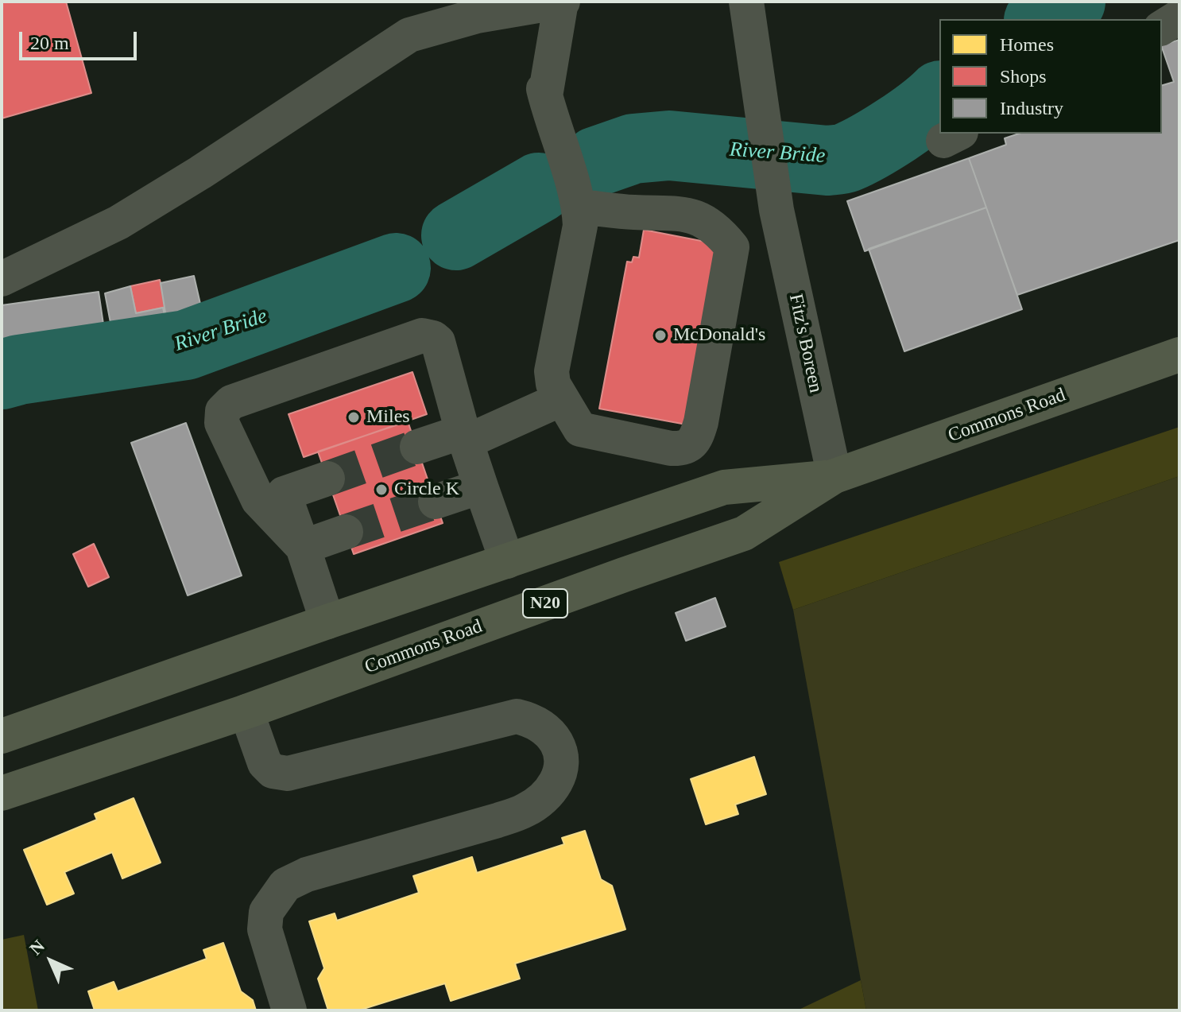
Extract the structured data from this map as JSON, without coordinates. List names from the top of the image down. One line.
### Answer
{"streets":{"highway":["Commons Road","N20"],"street":["Fitz's Boreen"]},"crossings":[["Fitz's Boreen","Commons Road"]],"water":["River Bride"],"places":["McDonald's","Miles","Circle K"],"legend":["Homes","Shops","Industry"],"scale_bar":"20 m","north":"top left"}
